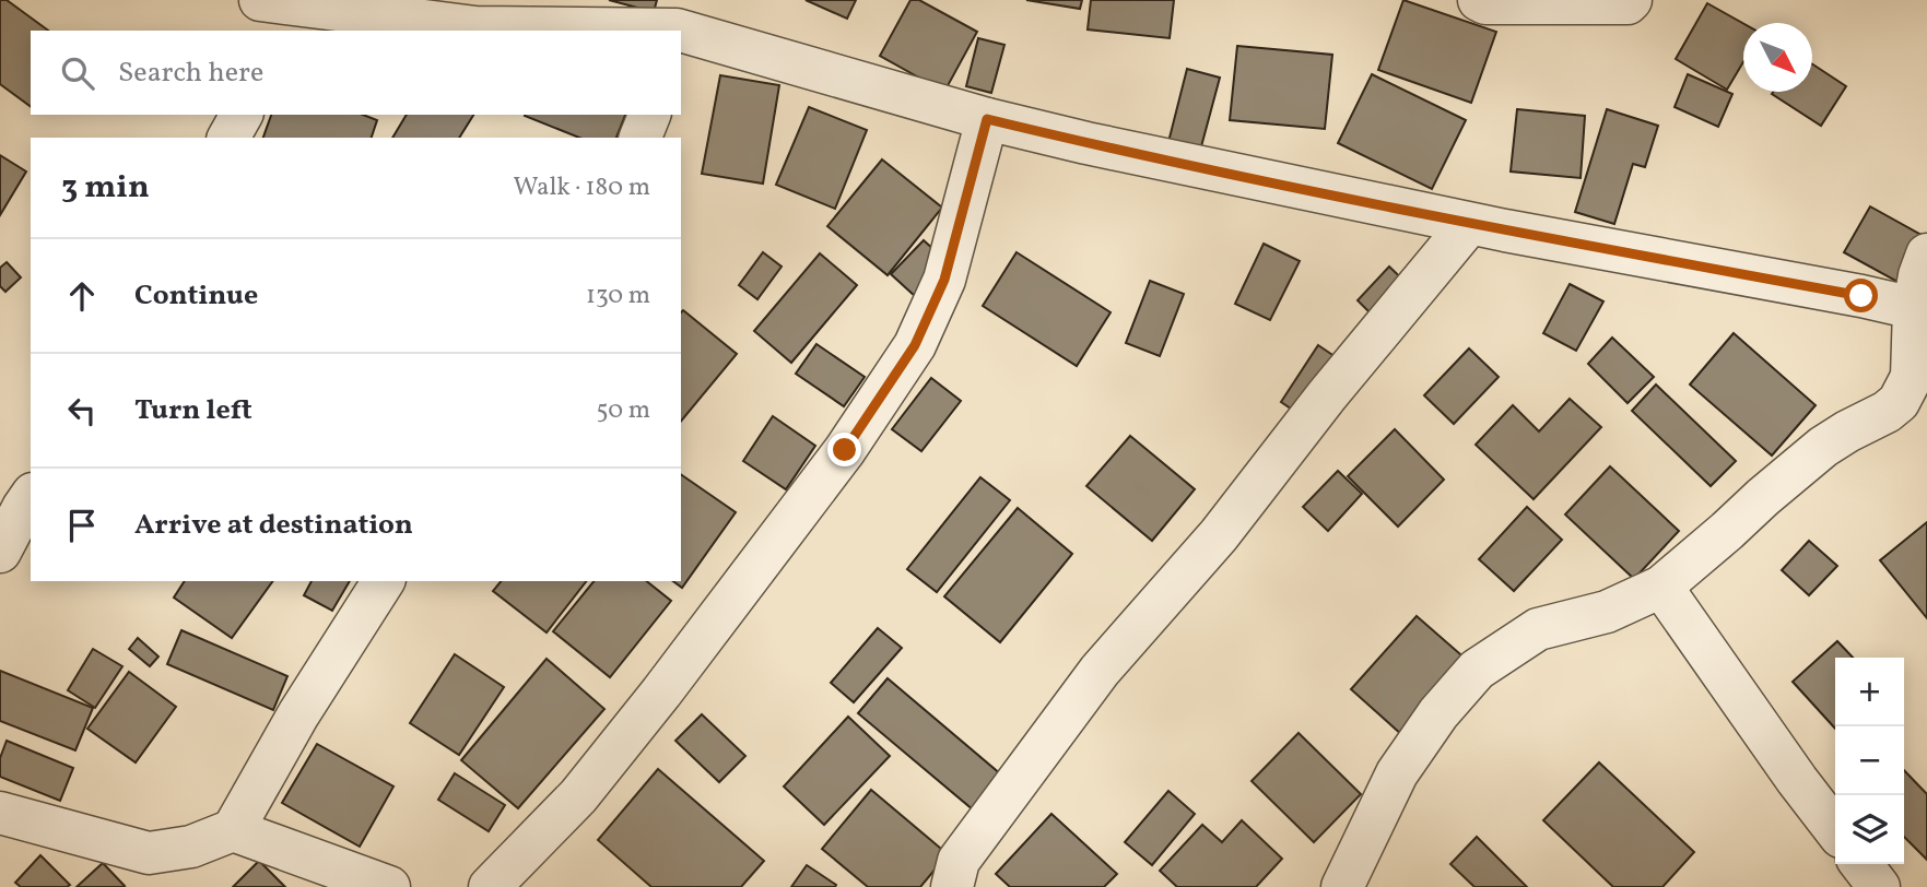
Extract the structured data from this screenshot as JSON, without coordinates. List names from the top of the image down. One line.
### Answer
{"north":"bottom right","page":{"search":"Search here","heading":["3 min","Walk · 180 m"],"list":[["Continue","130 m"],["Turn left","50 m"],"Arrive at destination"],"map_buttons":["+","−"]}}
